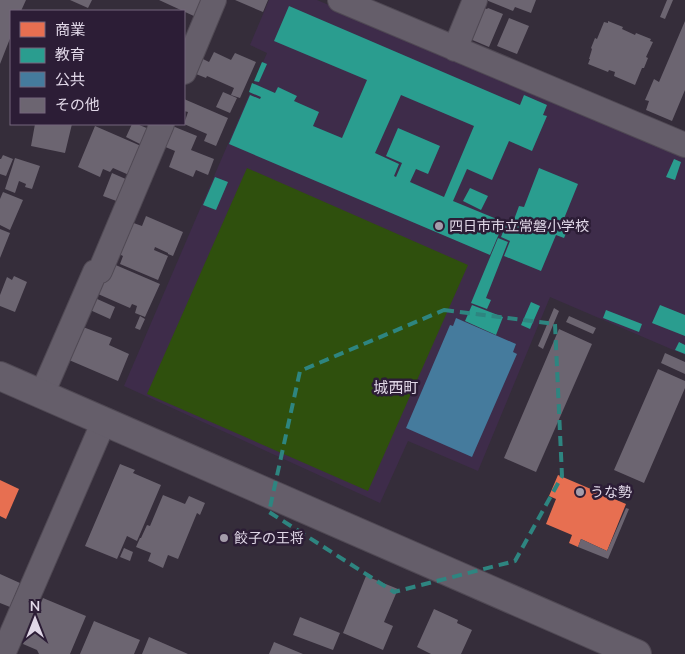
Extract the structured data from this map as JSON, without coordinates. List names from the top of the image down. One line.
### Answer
{"districts":["城西町"],"places":["四日市市立常磐小学校","うな勢","餃子の王将"],"legend":["商業","教育","公共","その他"],"north":"top"}
